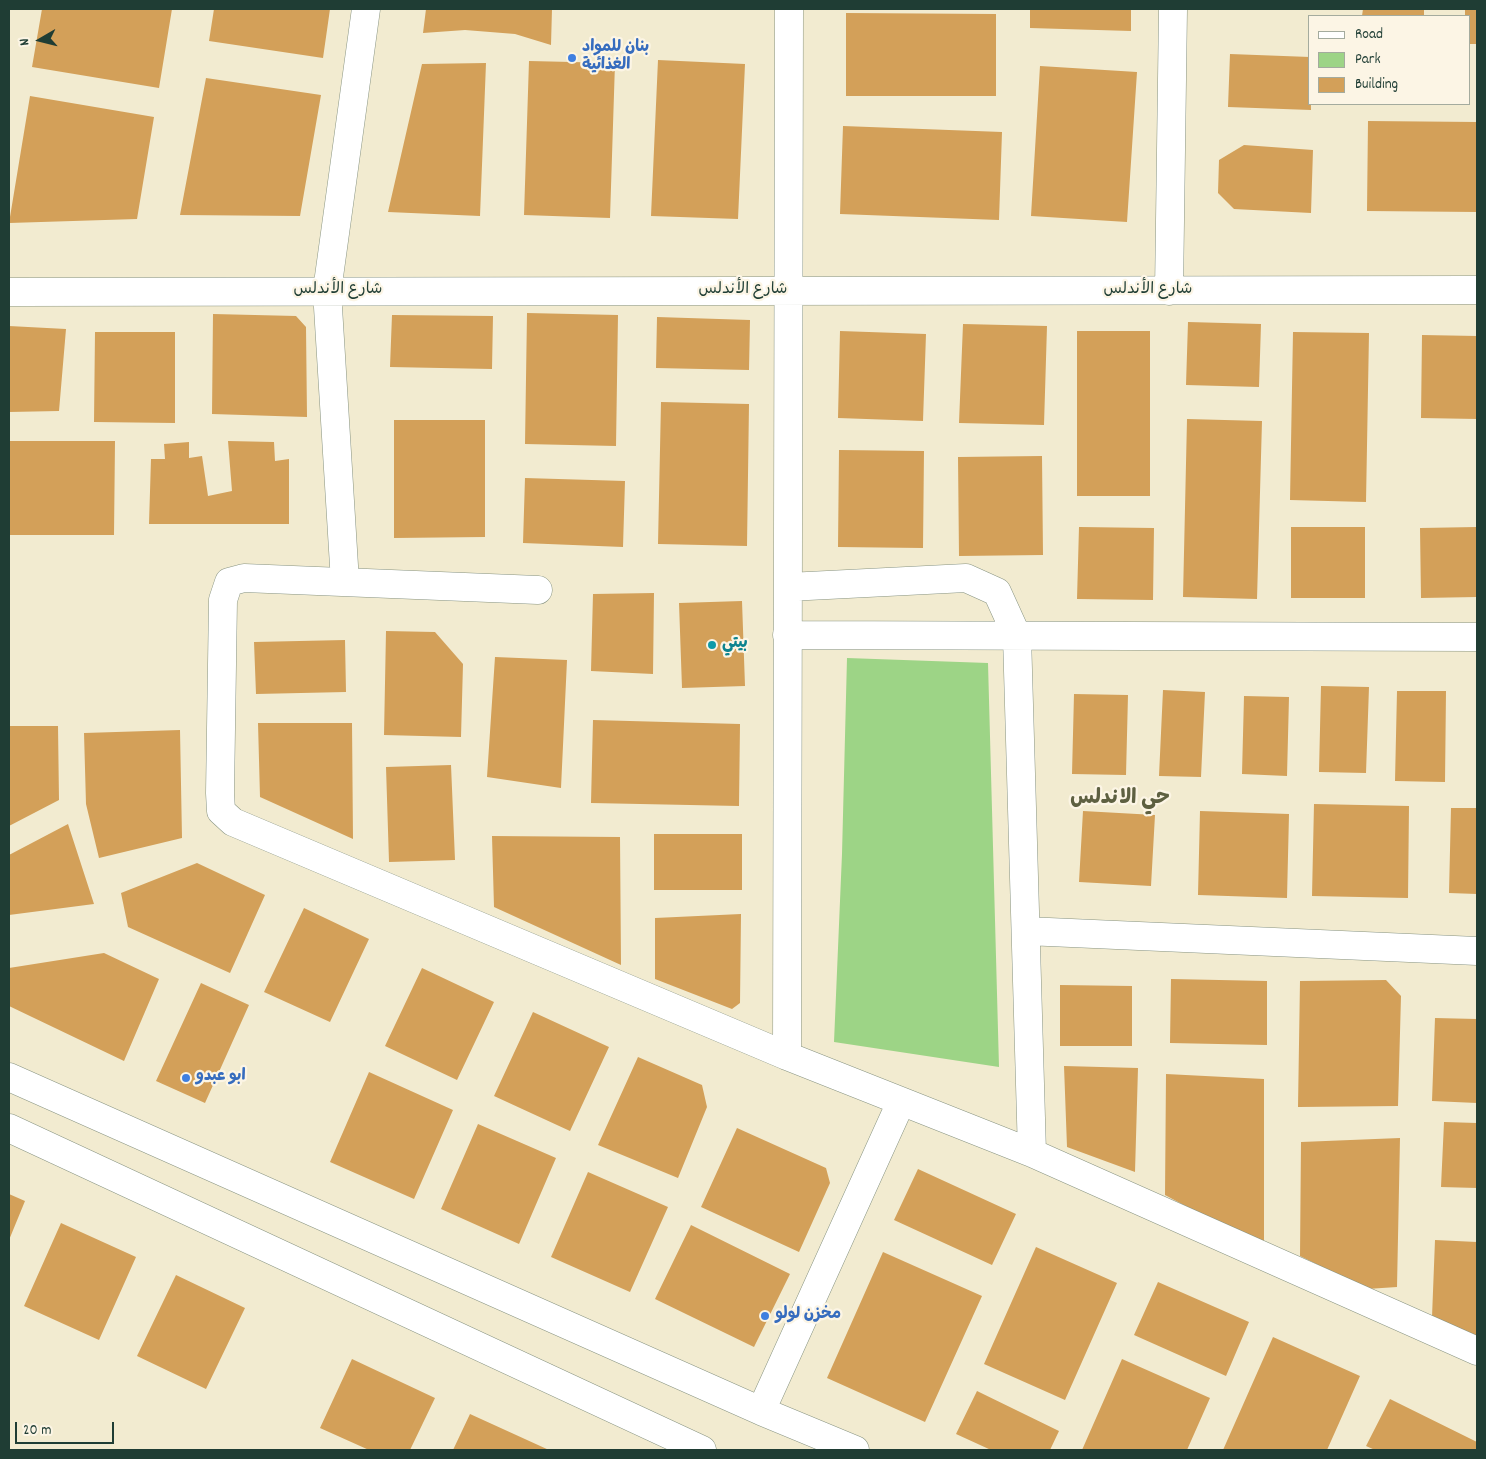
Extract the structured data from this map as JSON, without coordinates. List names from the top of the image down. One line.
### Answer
{"streets":{"street":["شارع الأندلس"]},"districts":["حي الاندلس"],"places":["بنان للمواد الغذائية","بيتي","ابو عبدو","مخزن لولو"],"legend":["Road","Park","Building"],"scale_bar":"20 m","north":"left"}
